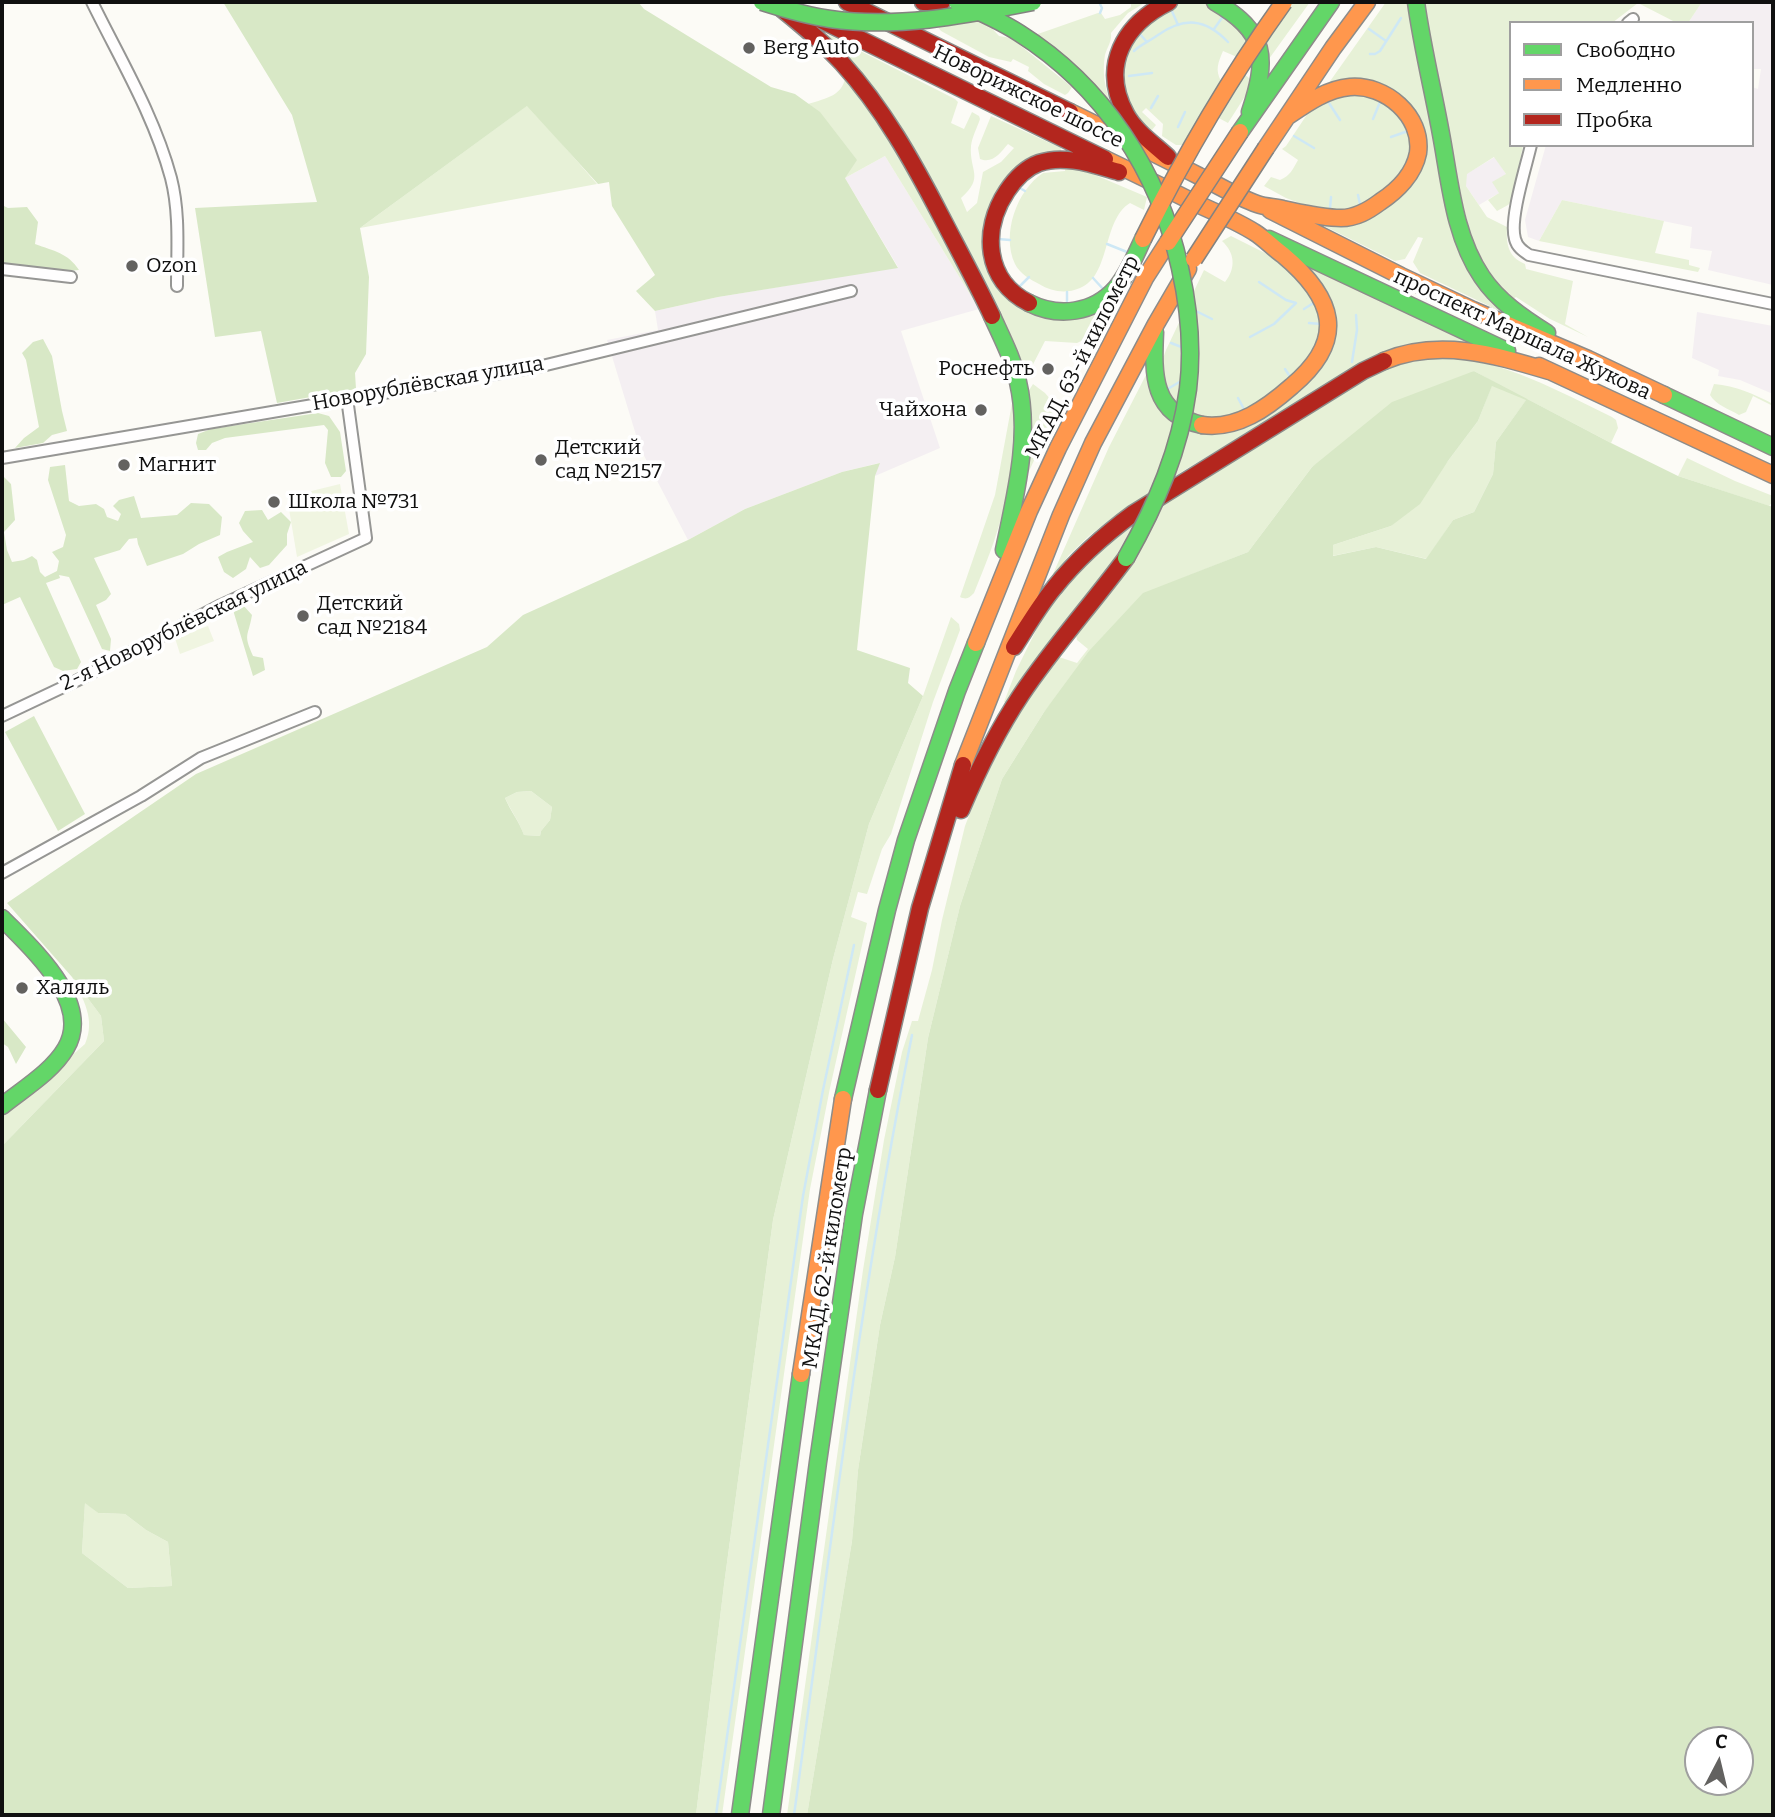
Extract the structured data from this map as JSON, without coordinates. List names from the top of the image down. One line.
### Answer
{"streets":{"main road":["Новорижское шоссе","проспект Маршала Жукова","МКАД, 63-й километр","МКАД, 62-й километр"],"street":["Новорублёвская улица","2-я Новорублёвская улица"]},"crossings":[["Новорижское шоссе","проспект Маршала Жукова"],["МКАД, 63-й километр","МКАД, 62-й километр"],["Новорублёвская улица","2-я Новорублёвская улица"]],"places":["Berg Auto","Ozon","Роснефть","Чайхона","Детский сад №2157","Магнит","Школа №731","Детский сад №2184","Халяль"],"legend":["Свободно","Медленно","Пробка"],"north":"top"}
